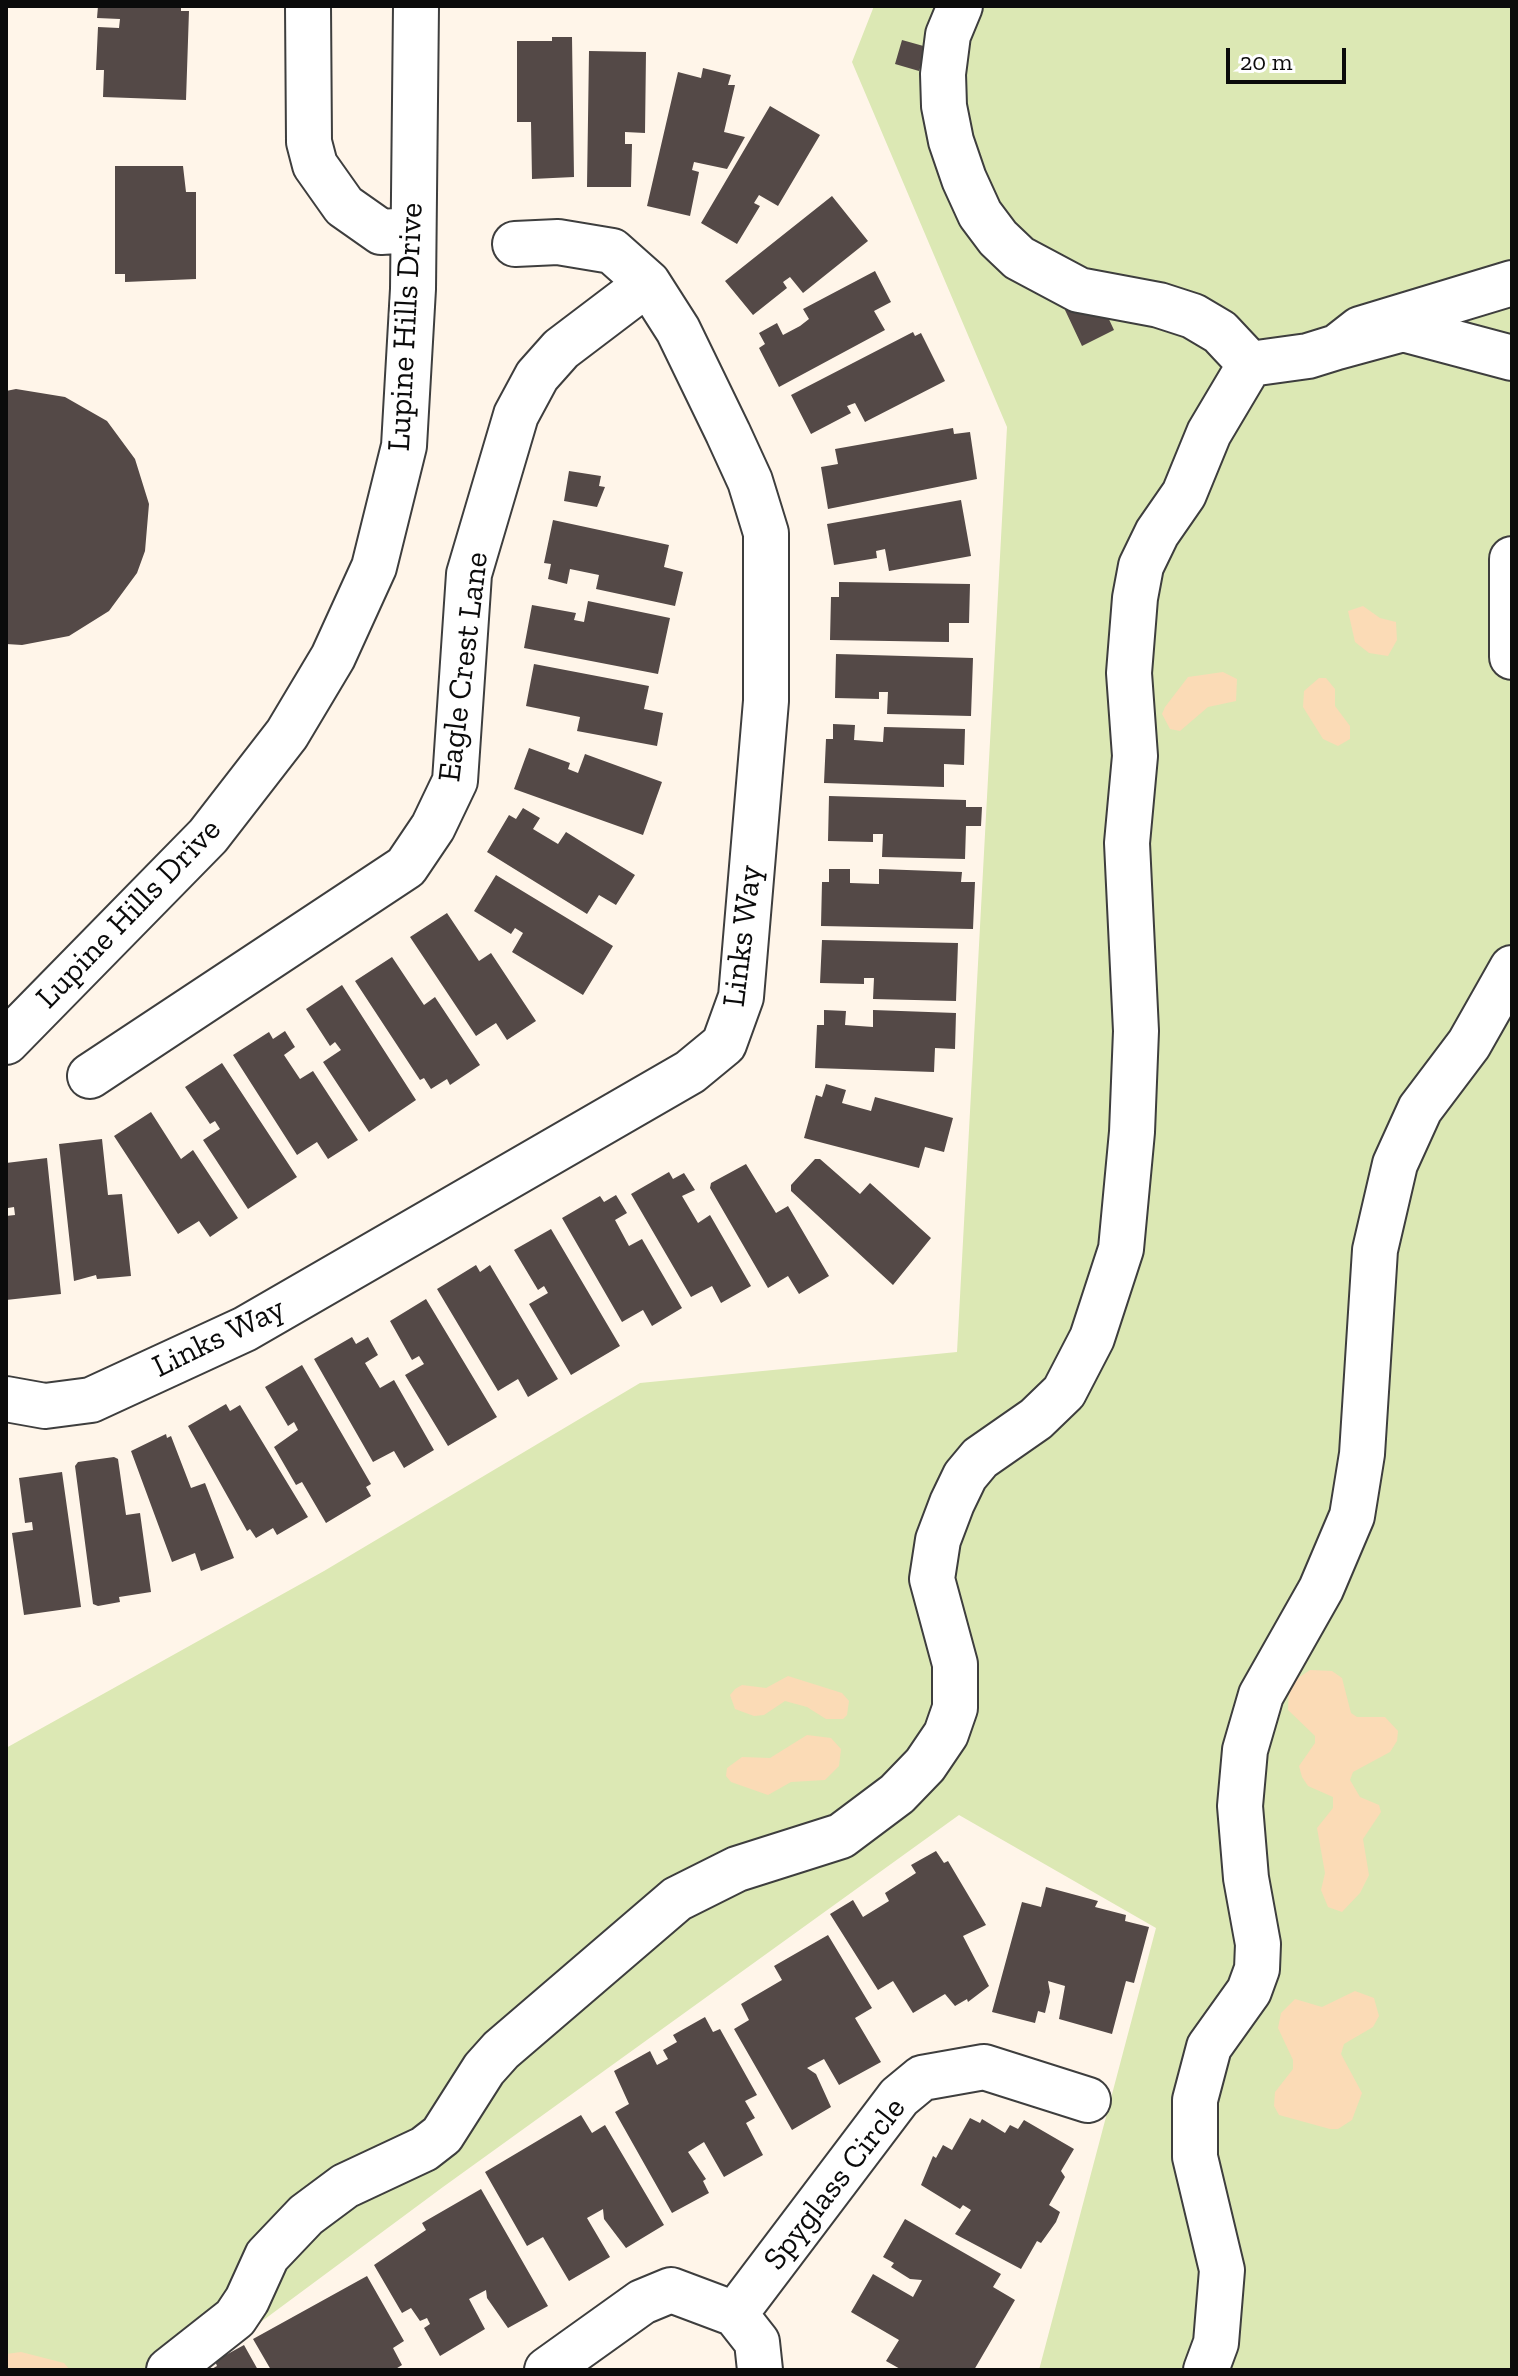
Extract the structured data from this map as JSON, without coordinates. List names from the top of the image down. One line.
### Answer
{"streets":{"street":["Lupine Hills Drive","Eagle Crest Lane","Links Way","Spyglass Circle"]},"crossings":[["Eagle Crest Lane","Links Way"]],"scale_bar":"20 m"}
